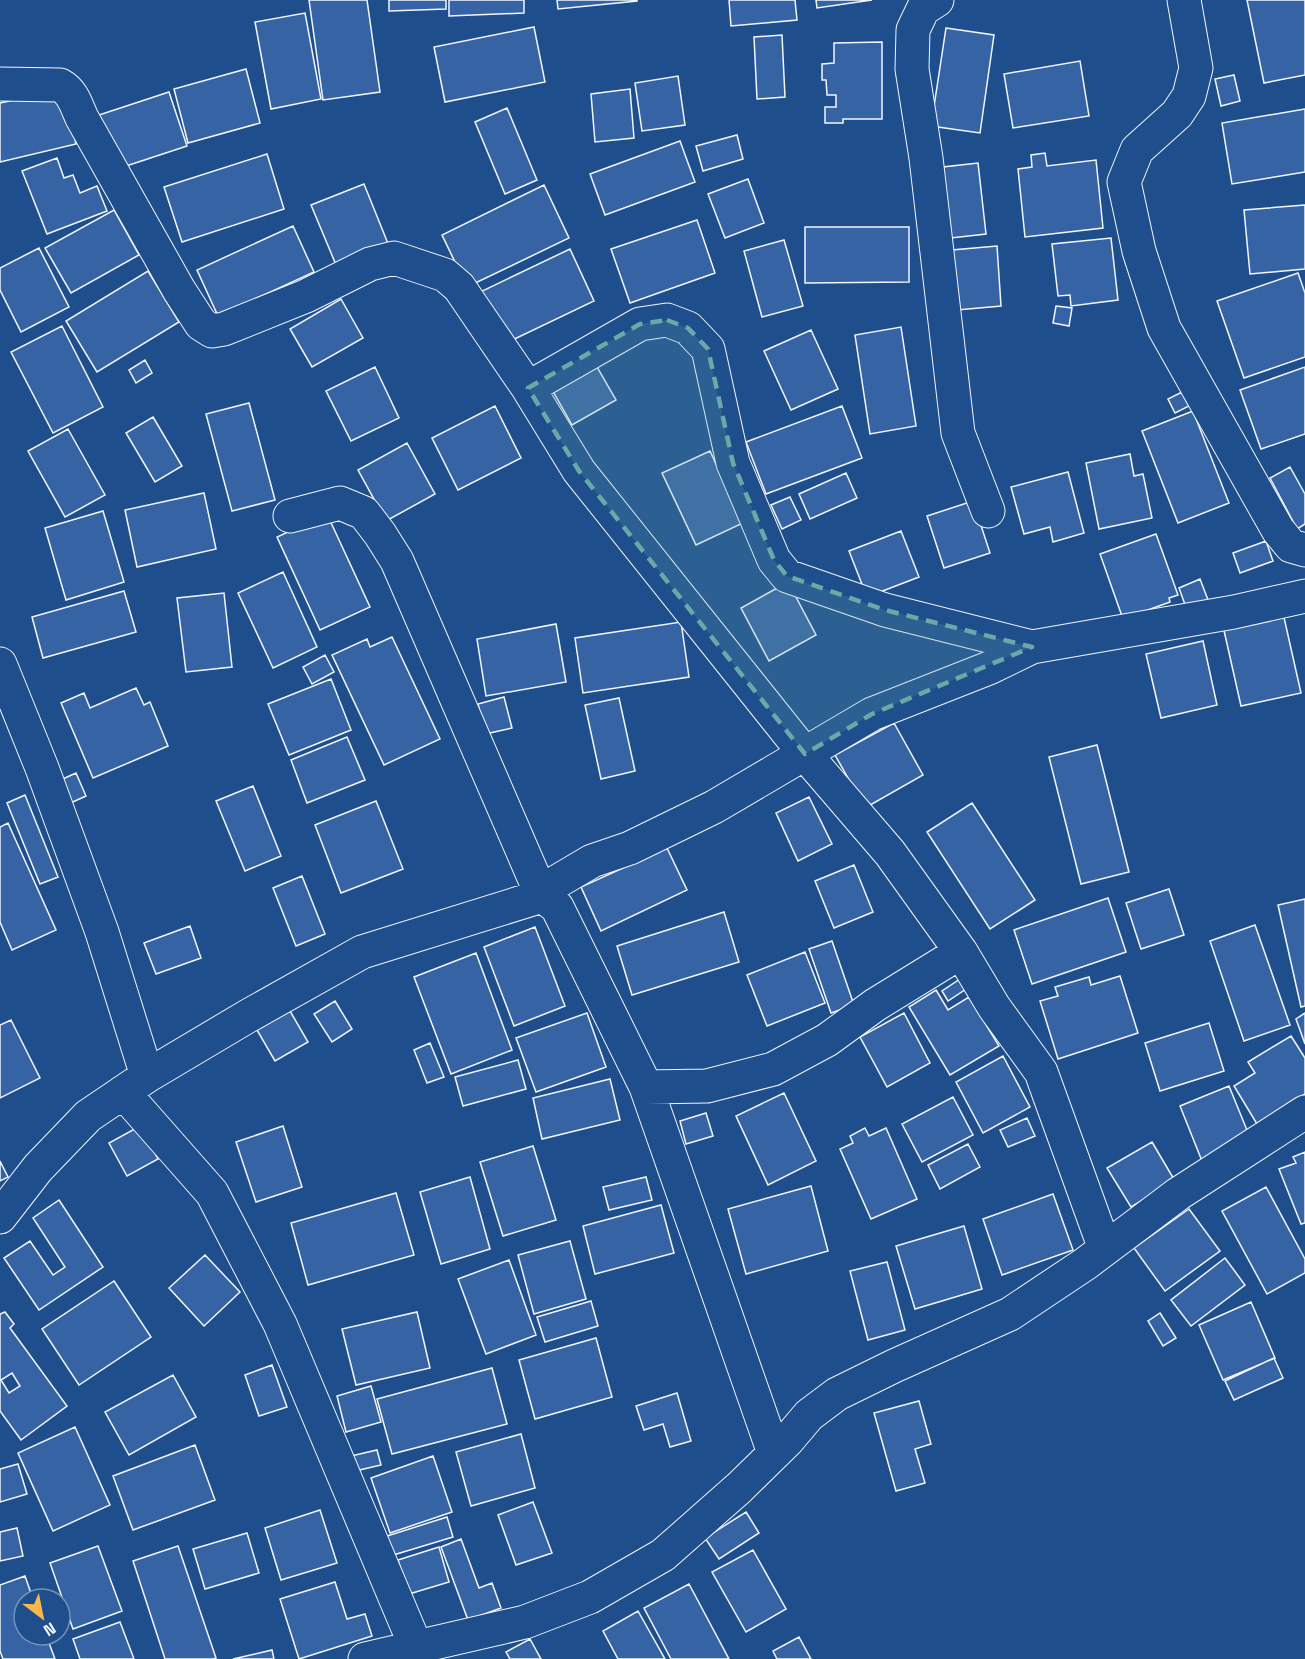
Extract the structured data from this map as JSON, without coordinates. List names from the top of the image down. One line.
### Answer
{"north":"bottom right"}
